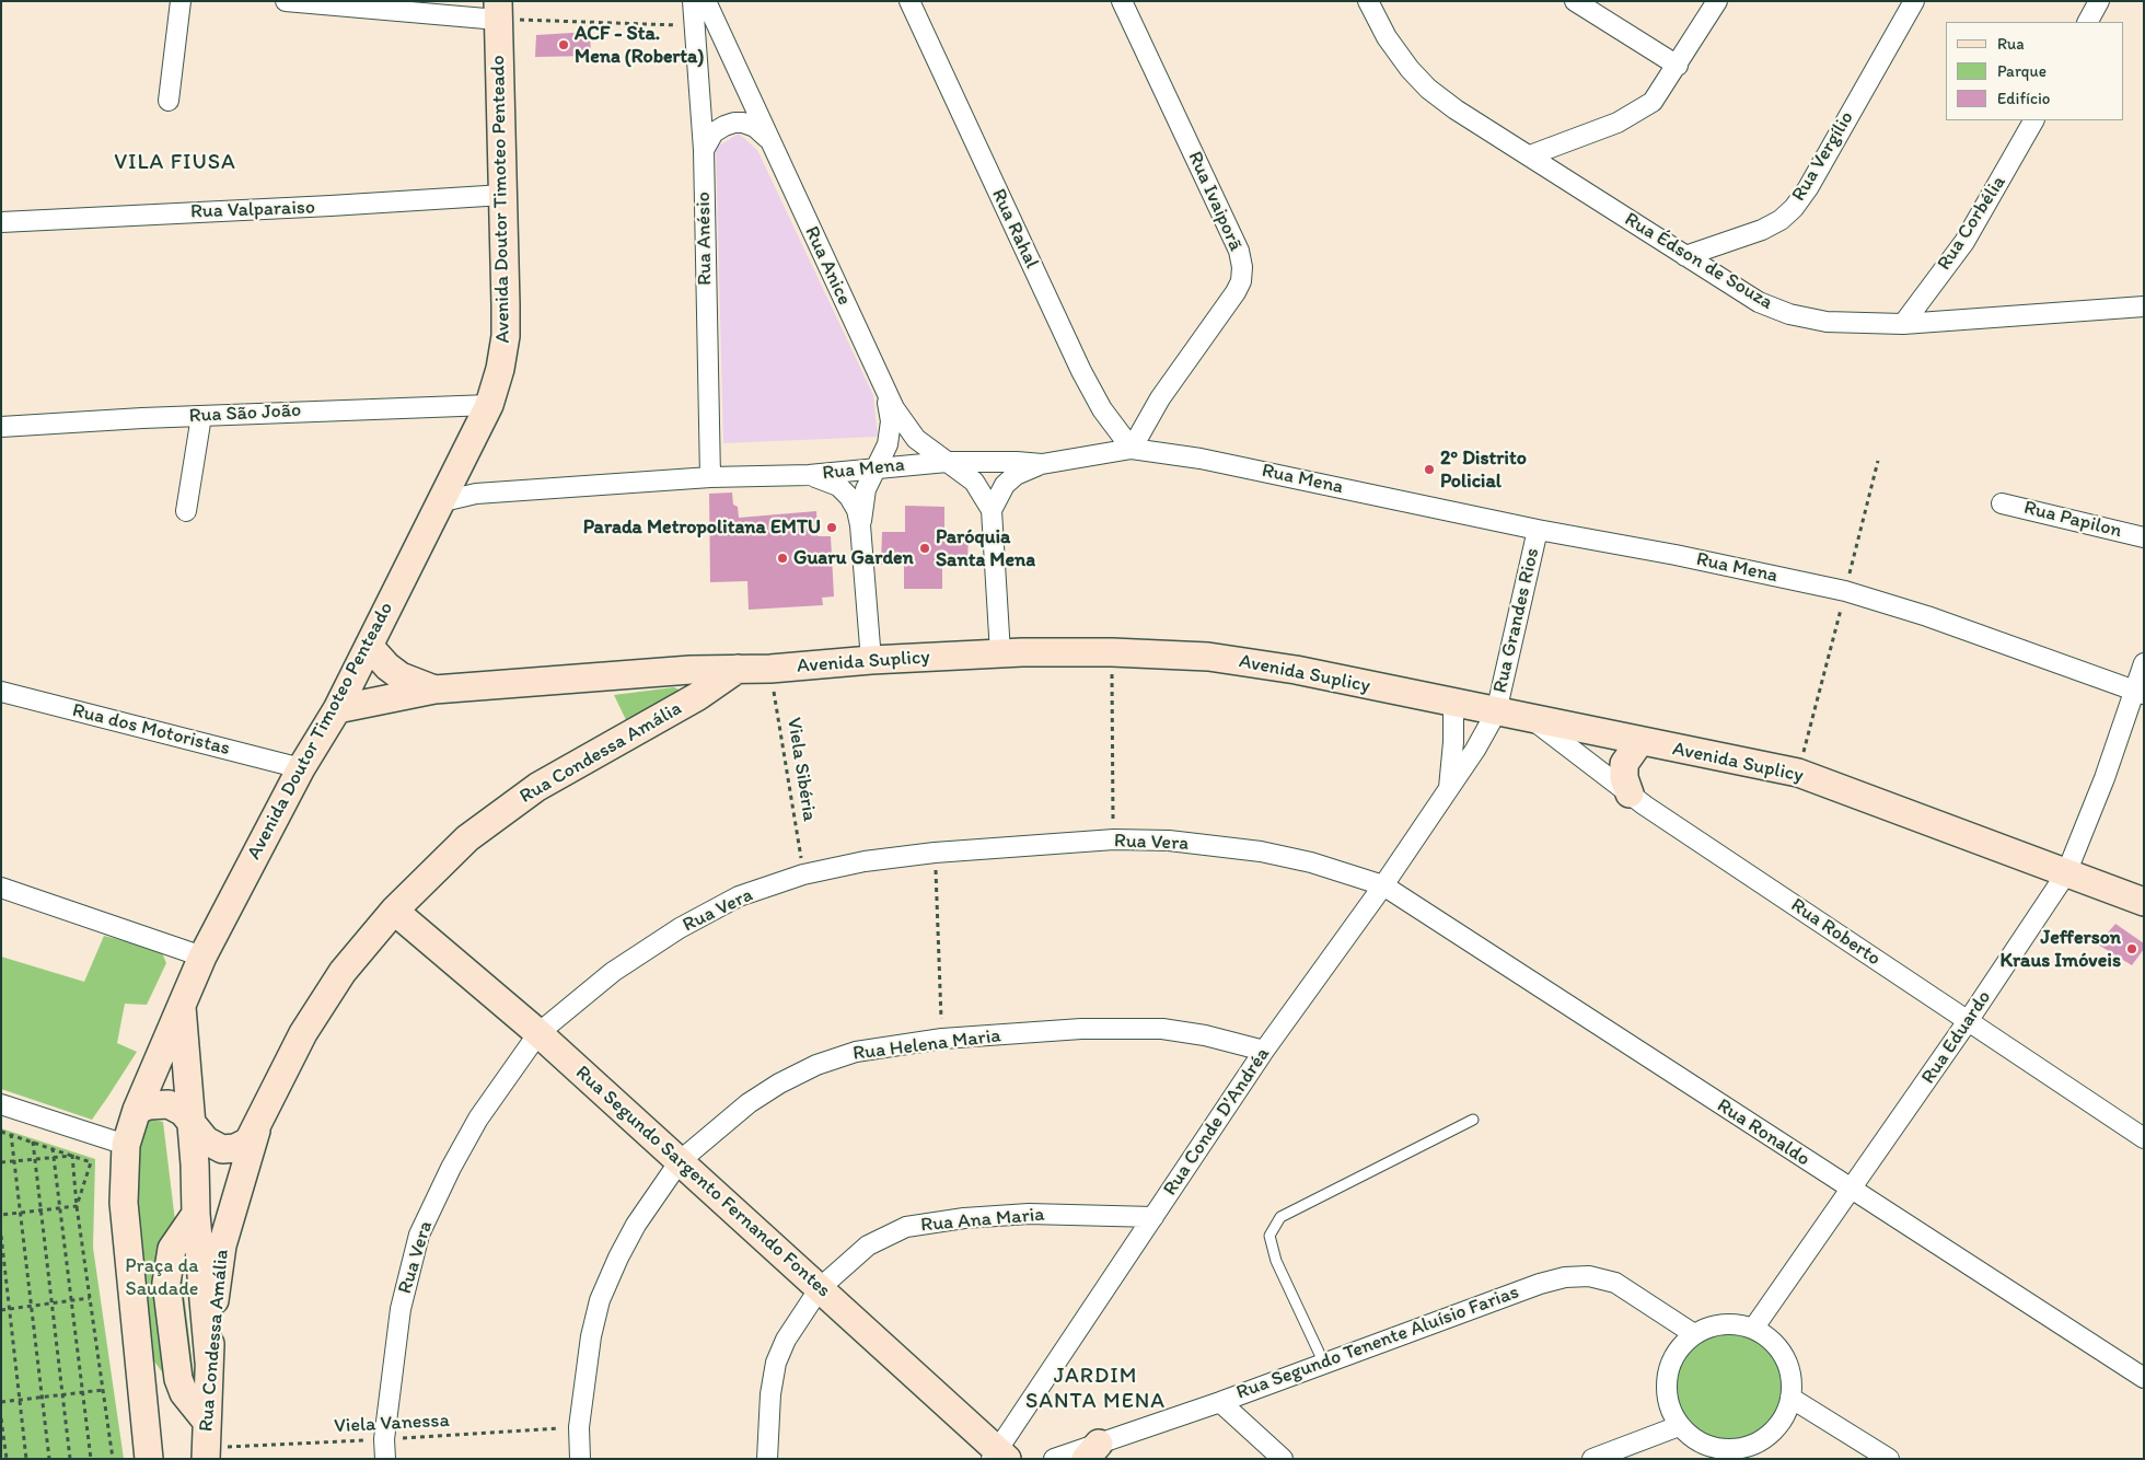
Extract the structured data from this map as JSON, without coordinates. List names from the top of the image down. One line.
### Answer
{"streets":{"street":["Rua Vergílio","Avenida Doutor Timoteo Penteado","Rua Ivaiporã","Rua Valparaiso","Rua Corbélia","Rua Rahal","Rua Anésio","Rua Édson de Souza","Rua Anice","Rua São João","Rua Mena","Rua Papilon","Rua Grandes Rios","Avenida Suplicy","Rua dos Motoristas","Rua Condessa Amália","Rua Vera","Rua Roberto","Rua Eduardo","Rua Helena Maria","Rua Conde D'Andréa","Rua Ronaldo","Rua Segundo Sargento Fernando Fontes","Rua Ana Maria","Rua Segundo Tenente Aluísio Farias"],"path":["Viela Sibéria","Viela Vanessa"]},"crossings":[["Rua Vergílio","Rua Édson de Souza"],["Avenida Doutor Timoteo Penteado","Rua Valparaiso"],["Avenida Doutor Timoteo Penteado","Rua São João"],["Avenida Doutor Timoteo Penteado","Rua Mena"],["Avenida Doutor Timoteo Penteado","Avenida Suplicy"],["Avenida Doutor Timoteo Penteado","Rua dos Motoristas"],["Avenida Doutor Timoteo Penteado","Rua Condessa Amália"],["Rua Ivaiporã","Rua Rahal"],["Rua Ivaiporã","Rua Mena"],["Rua Corbélia","Rua Édson de Souza"],["Rua Rahal","Rua Mena"],["Rua Anésio","Rua Anice"],["Rua Anésio","Rua Mena"],["Rua Anice","Rua Mena"],["Rua Mena","Rua Grandes Rios"],["Rua Mena","Rua Eduardo"],["Rua Grandes Rios","Avenida Suplicy"],["Rua Grandes Rios","Rua Conde D'Andréa"],["Avenida Suplicy","Rua Condessa Amália"],["Avenida Suplicy","Viela Sibéria"],["Avenida Suplicy","Rua Roberto"],["Avenida Suplicy","Rua Eduardo"],["Avenida Suplicy","Rua Conde D'Andréa"],["Rua Condessa Amália","Rua Segundo Sargento Fernando Fontes"],["Rua Condessa Amália","Viela Vanessa"],["Viela Sibéria","Rua Vera"],["Rua Vera","Rua Conde D'Andréa"],["Rua Vera","Rua Ronaldo"],["Rua Vera","Rua Segundo Sargento Fernando Fontes"],["Rua Vera","Viela Vanessa"],["Rua Roberto","Rua Eduardo"],["Rua Eduardo","Rua Ronaldo"],["Rua Eduardo","Rua Segundo Tenente Aluísio Farias"],["Rua Helena Maria","Rua Conde D'Andréa"],["Rua Helena Maria","Rua Segundo Sargento Fernando Fontes"],["Rua Helena Maria","Viela Vanessa"],["Rua Conde D'Andréa","Rua Ronaldo"],["Rua Conde D'Andréa","Rua Segundo Sargento Fernando Fontes"],["Rua Conde D'Andréa","Rua Ana Maria"],["Rua Segundo Sargento Fernando Fontes","Rua Ana Maria"]],"districts":["VILA FIUSA","JARDIM SANTA MENA"],"parks":["Praça da Saudade"],"places":["ACF - Sta. Mena (Roberta)","2º Distrito Policial","Parada Metropolitana EMTU","Paróquia Santa Mena","Guaru Garden","Jefferson Kraus Imóveis"],"legend":["Rua","Parque","Edifício"]}
